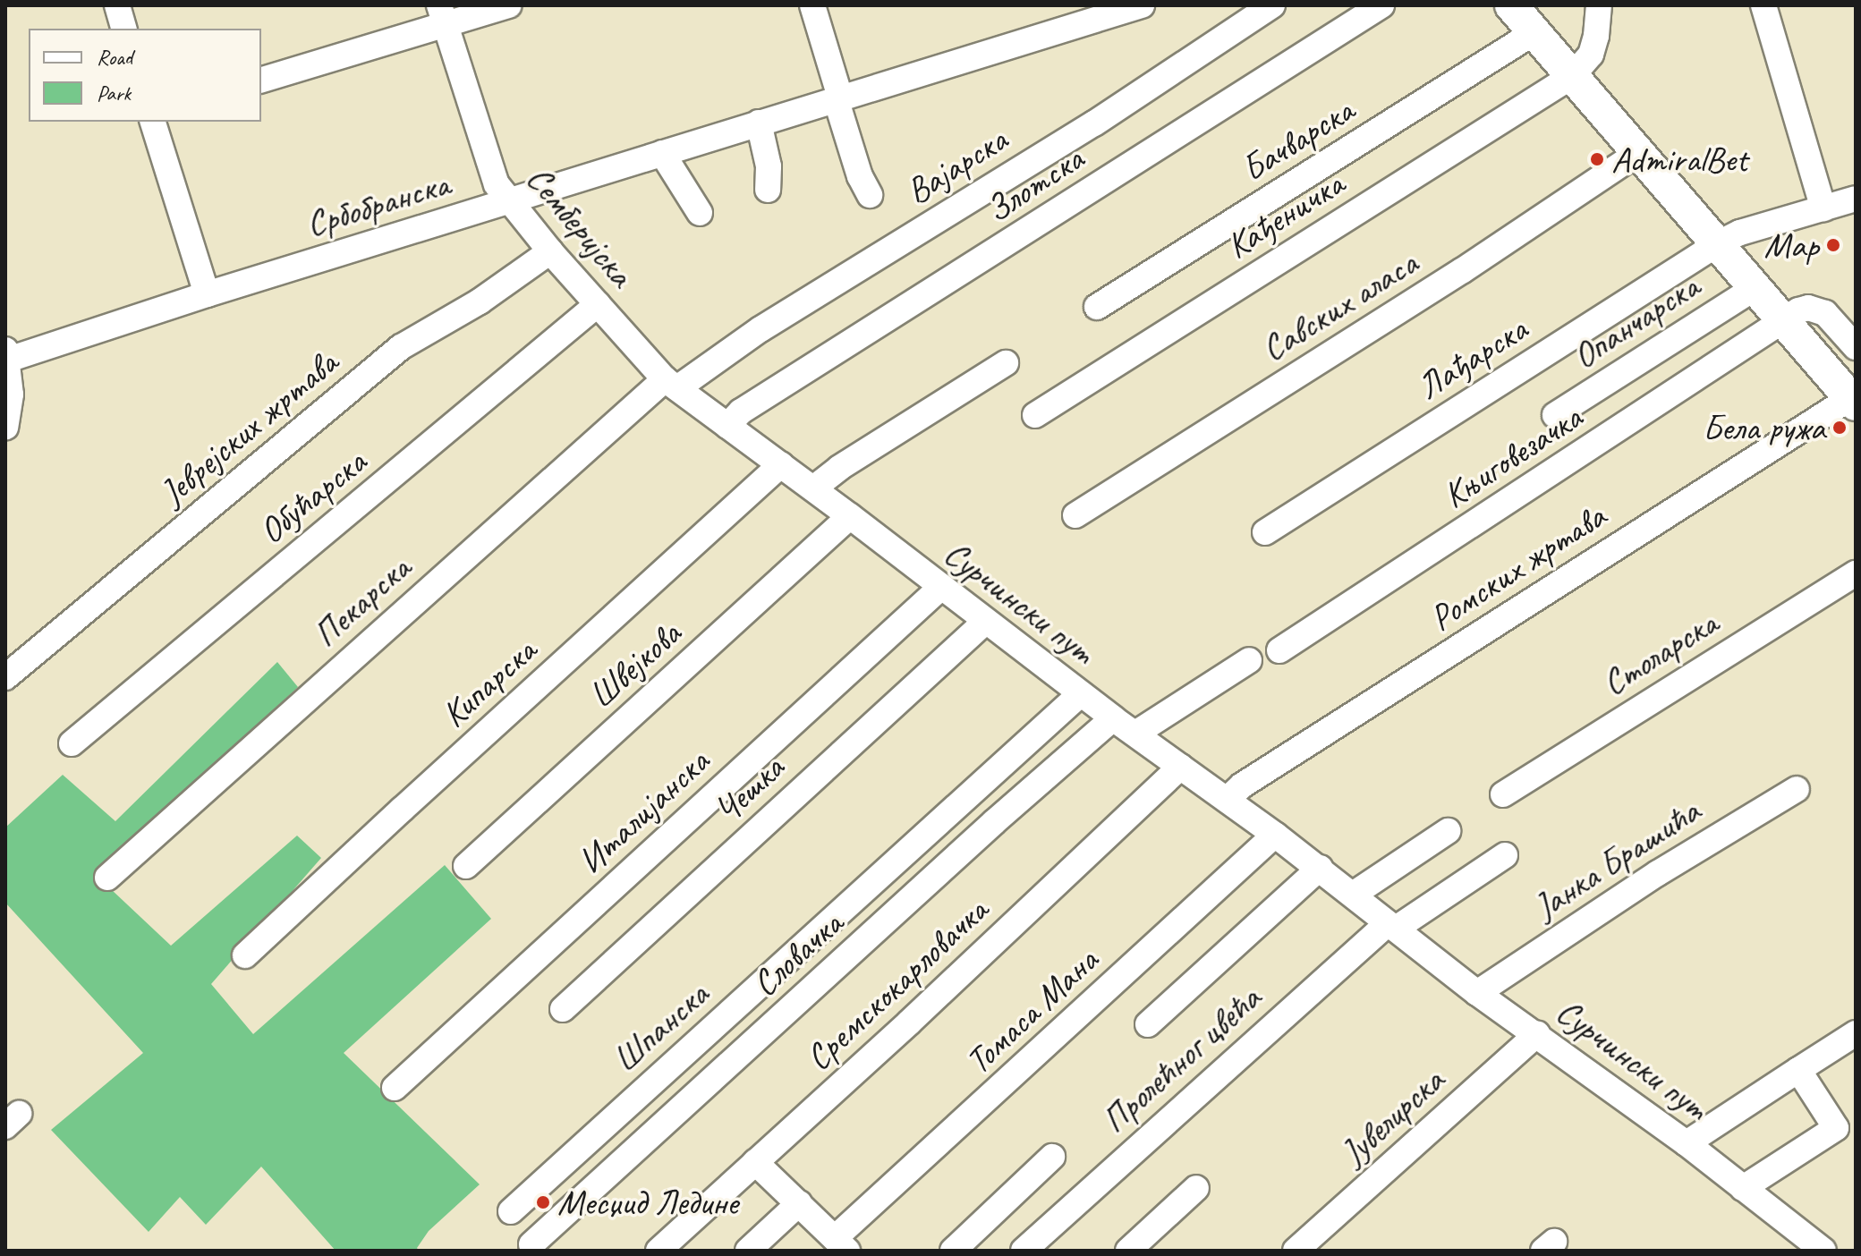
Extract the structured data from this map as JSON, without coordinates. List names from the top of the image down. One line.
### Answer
{"streets":{"street":["Бачварска","Вајарска","Злотска","Србобранска","Кађеничка","Семберијска","Савских аласа","Опанчарска","Лађарска","Јеврејских жртава","Књиговезачка","Обућарска","Ромских жртава","Пекарска","Сурчински пут","Столарска","Швејкова","Кипарска","Чешка","Италијанска","Јанка Брашића","Словачка","Сремскокарловачка","Томаса Мана","Шпанска","Пролећног цвећа","Јувелирска"]},"crossings":[["Вајарска","Семберијска"],["Вајарска","Пекарска"],["Вајарска","Сурчински пут"],["Злотска","Сурчински пут"],["Србобранска","Семберијска"],["Семберијска","Јеврејских жртава"],["Семберијска","Обућарска"],["Семберијска","Пекарска"],["Семберијска","Сурчински пут"],["Ромских жртава","Сурчински пут"],["Пекарска","Сурчински пут"],["Сурчински пут","Швејкова"],["Сурчински пут","Кипарска"],["Сурчински пут","Чешка"],["Сурчински пут","Италијанска"],["Сурчински пут","Јанка Брашића"],["Сурчински пут","Словачка"],["Сурчински пут","Сремскокарловачка"],["Сурчински пут","Томаса Мана"],["Сурчински пут","Шпанска"],["Сурчински пут","Пролећног цвећа"],["Сурчински пут","Јувелирска"]],"places":["AdmiralBet","Мар","Бела ружа","Месџид Ледине"],"legend":["Road","Park"]}
